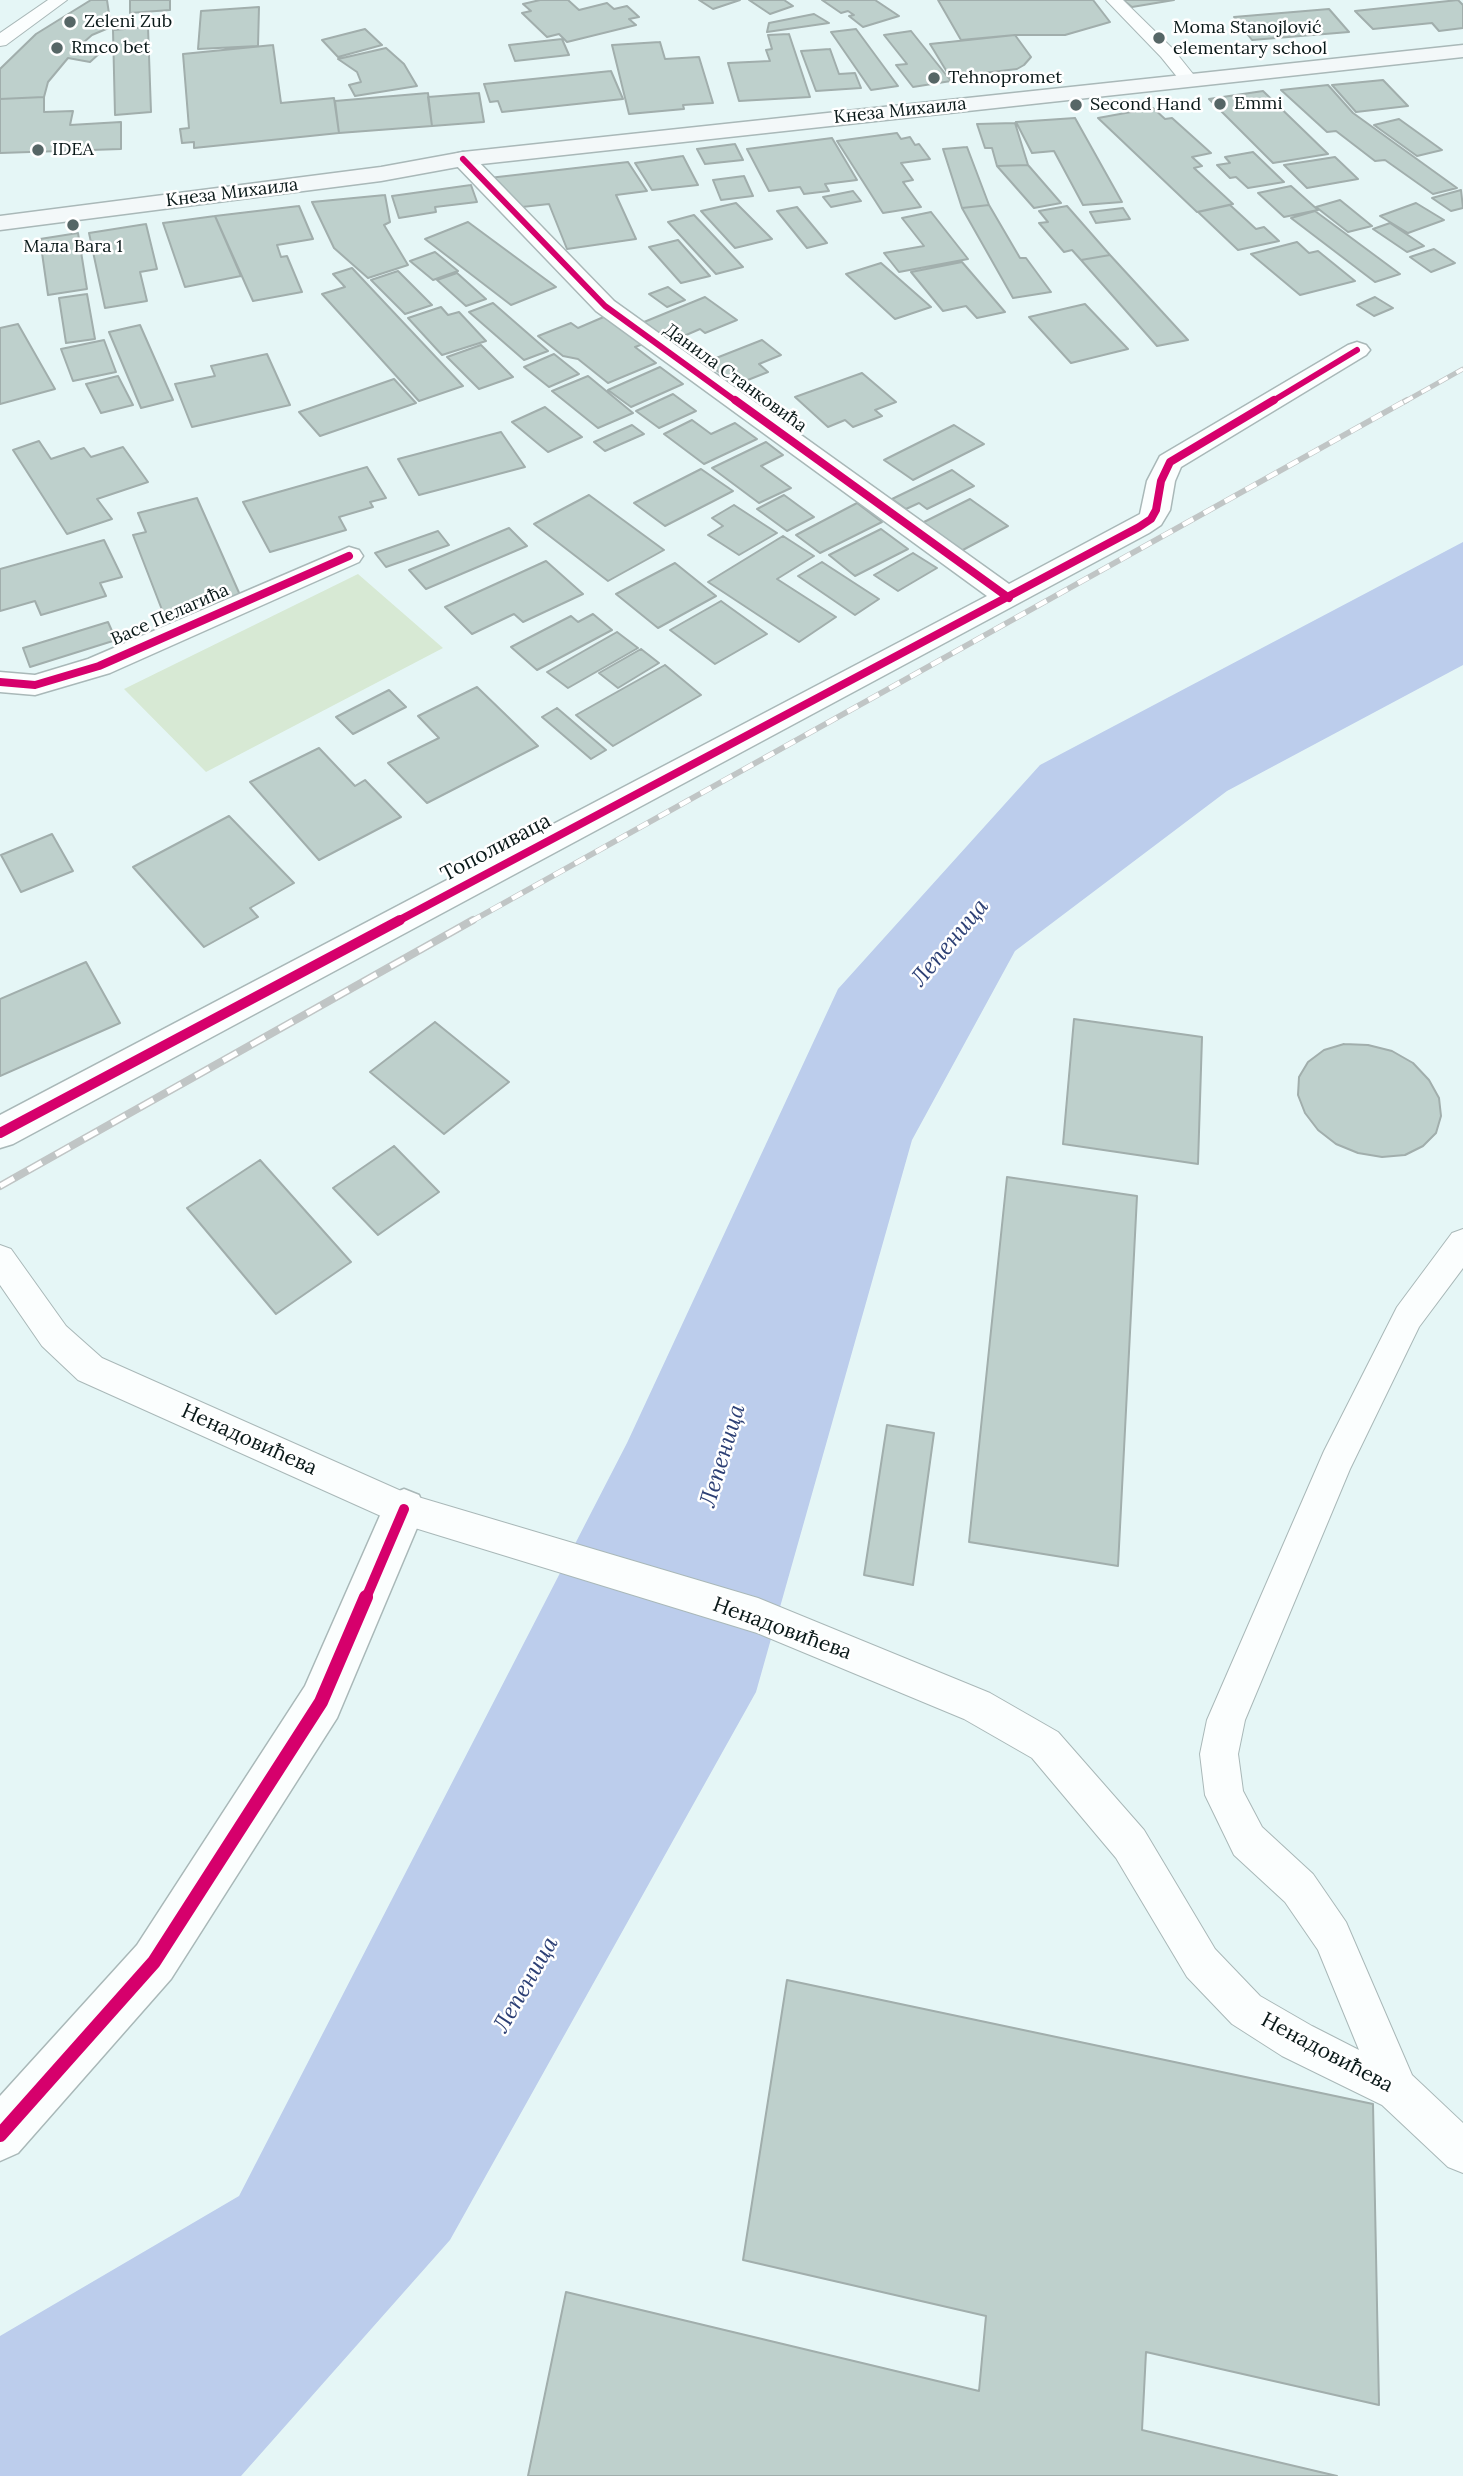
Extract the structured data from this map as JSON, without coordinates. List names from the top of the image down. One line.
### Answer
{"streets":{"main road":["Кнеза Михаила"],"street":["Данила Станковића","Васе Пелагића","Тополиваца"],"lane":["Ненадовићева"]},"crossings":[["Кнеза Михаила","Данила Станковића"],["Данила Станковића","Тополиваца"]],"water":["Лепеница"],"places":["Zeleni Zub","Moma Stanojlović elementary school","Rmco bet","Tehnopromet","Emmi","Second Hand","IDEA","Мала Вага 1"]}
